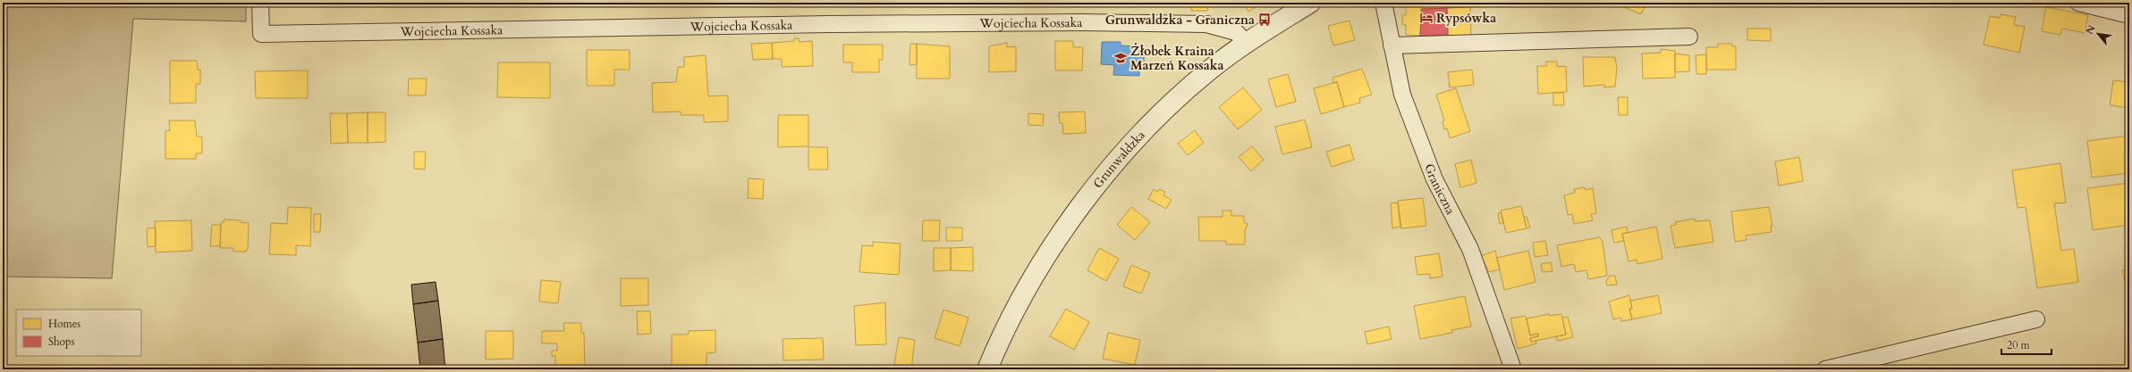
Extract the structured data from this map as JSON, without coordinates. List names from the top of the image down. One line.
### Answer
{"streets":{"street":["Wojciecha Kossaka","Grunwaldzka","Graniczna"]},"crossings":[["Wojciecha Kossaka","Grunwaldzka"]],"places":{"hotel":["Rypsówka"],"bus stop":["Grunwaldzka - Graniczna"],"school or university":["Żłobek Kraina Marzeń Kossaka"]},"legend":["Homes","Shops"],"scale_bar":"20 m","north":"top left"}
